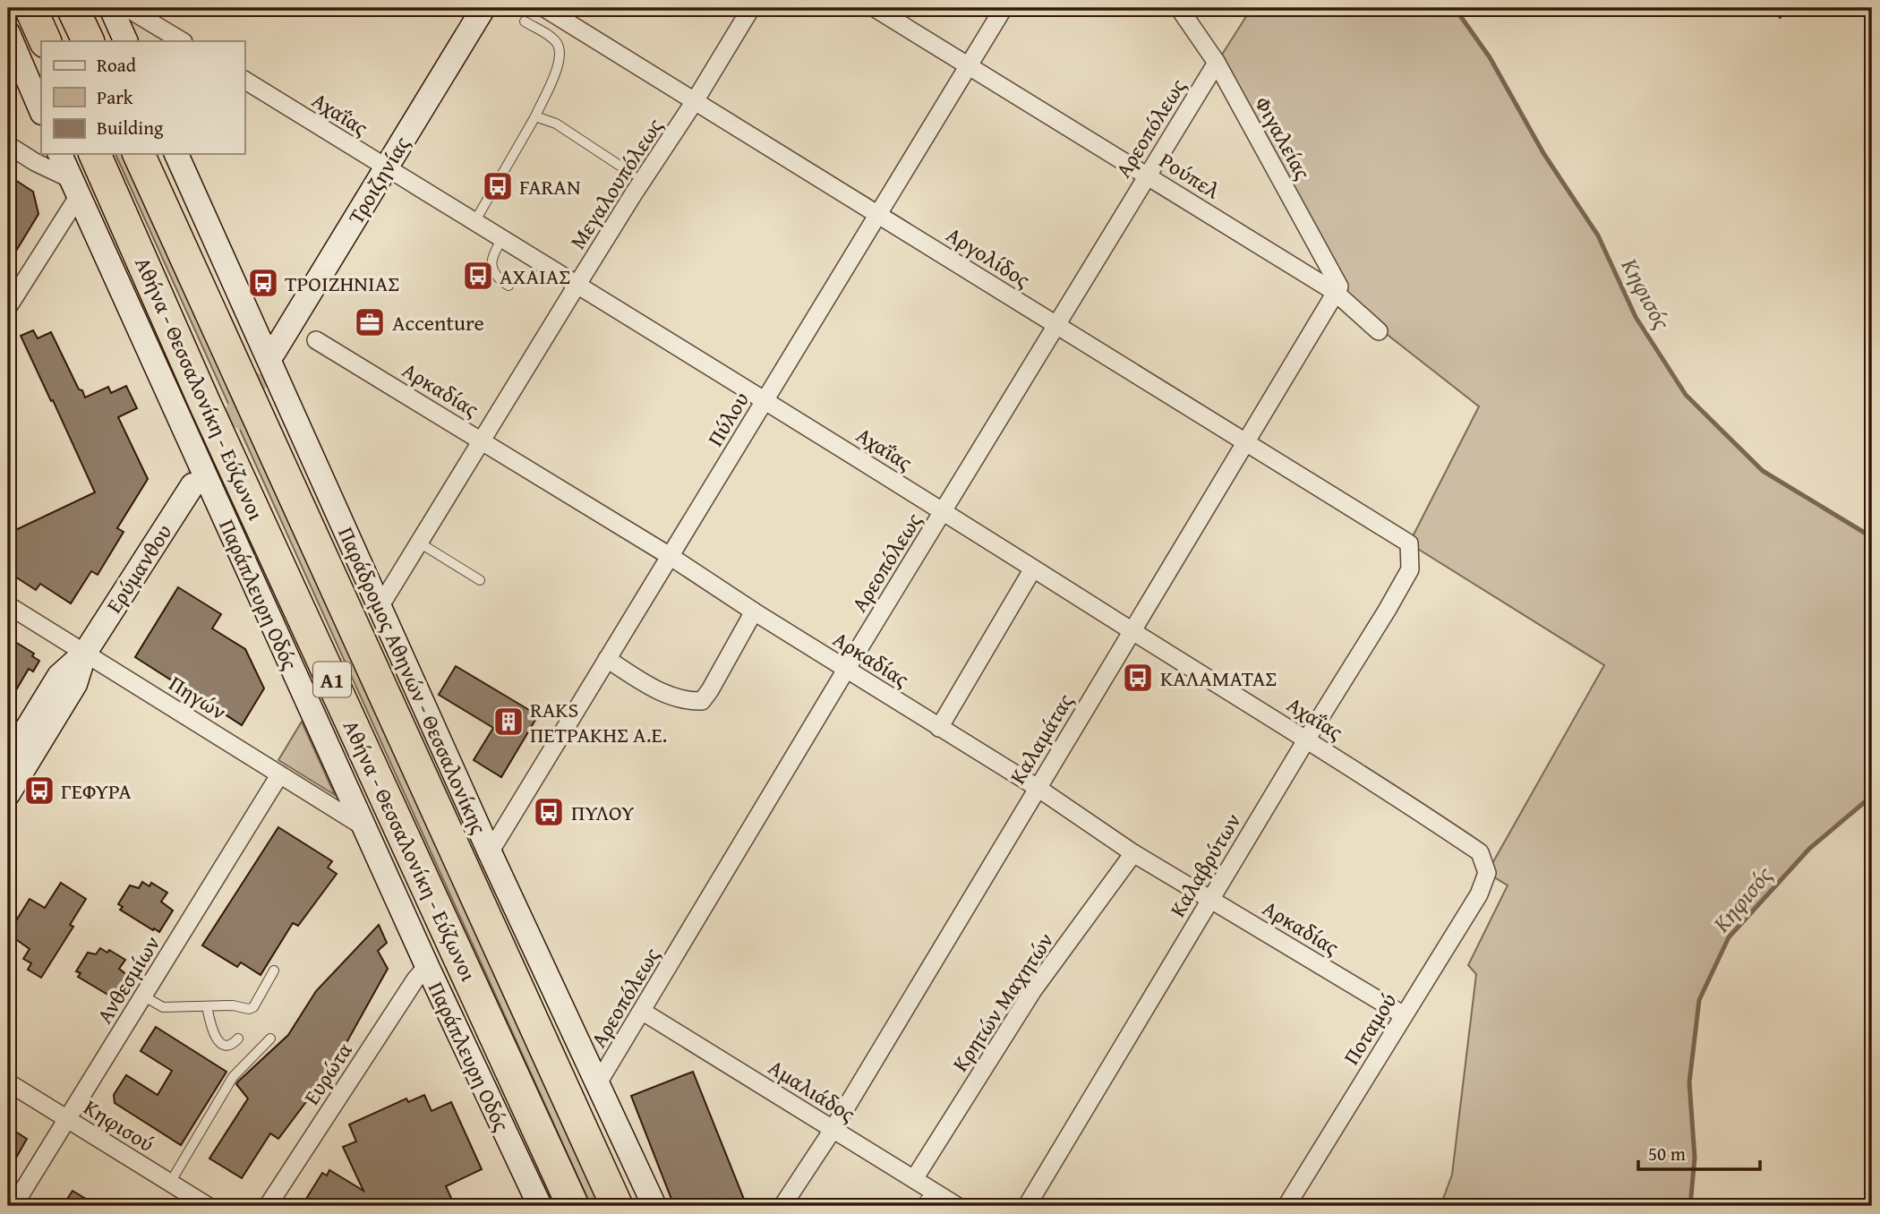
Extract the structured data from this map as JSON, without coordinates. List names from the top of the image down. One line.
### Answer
{"streets":{"highway":["Αθήνα - Θεσσαλονίκη - Εύζωνοι","Α1"],"main road":["Τροιζηνίας","Ερύμανθου","Παράπλευρη Οδός","Παράδρομος Αθηνών - Θεσσαλονίκης"],"street":["Αχαΐας","Αρεοπόλεως","Φιγαλείας","Ρούπελ","Μεγαλουπόλεως","Αργολίδος","Αρκαδίας","Πύλου","Πηγών","Καλαμάτας","Καλαβρύτων","Ανθεσμίων","Κρητών Μαχητών","Ποταμού","Ευρώτα","Αμαλιάδος","Κηφισού"]},"crossings":[["Αχαΐας","Αρεοπόλεως"],["Αχαΐας","Τροιζηνίας"],["Αχαΐας","Μεγαλουπόλεως"],["Αχαΐας","Πύλου"],["Αχαΐας","Καλαμάτας"],["Αχαΐας","Καλαβρύτων"],["Αχαΐας","Ποταμού"],["Αρεοπόλεως","Φιγαλείας"],["Αρεοπόλεως","Ρούπελ"],["Αρεοπόλεως","Αργολίδος"],["Αρεοπόλεως","Αρκαδίας"],["Αρεοπόλεως","Παράδρομος Αθηνών - Θεσσαλονίκης"],["Αρεοπόλεως","Αμαλιάδος"],["Φιγαλείας","Ρούπελ"],["Φιγαλείας","Καλαμάτας"],["Ρούπελ","Πύλου"],["Ρούπελ","Καλαμάτας"],["Μεγαλουπόλεως","Αργολίδος"],["Μεγαλουπόλεως","Αρκαδίας"],["Μεγαλουπόλεως","Παράδρομος Αθηνών - Θεσσαλονίκης"],["Αργολίδος","Πύλου"],["Αργολίδος","Καλαμάτας"],["Αργολίδος","Καλαβρύτων"],["Αρκαδίας","Πύλου"],["Αρκαδίας","Καλαμάτας"],["Αρκαδίας","Καλαβρύτων"],["Αρκαδίας","Κρητών Μαχητών"],["Αρκαδίας","Ποταμού"],["Πύλου","Παράδρομος Αθηνών - Θεσσαλονίκης"],["Ερύμανθου","Πηγών"],["Παράπλευρη Οδός","Πηγών"],["Παράπλευρη Οδός","Ευρώτα"],["Πηγών","Ανθεσμίων"],["Καλαμάτας","Αμαλιάδος"],["Ανθεσμίων","Κηφισού"],["Κρητών Μαχητών","Αμαλιάδος"]],"water":["Κηφισός"],"places":{"bus stop":["FARAN","AXAΙΑΣ","ΤΡΟΙΖΗΝΙΑΣ","ΚΑΛΑΜΑΤΑΣ","ΓΕΦΥΡΑ","ΠΥΛΟΥ"],"office":["Accenture"],"building":["RAKS ΠΕΤΡΑΚΗΣ Α.Ε."]},"legend":["Road","Park","Building"],"scale_bar":"50 m"}
